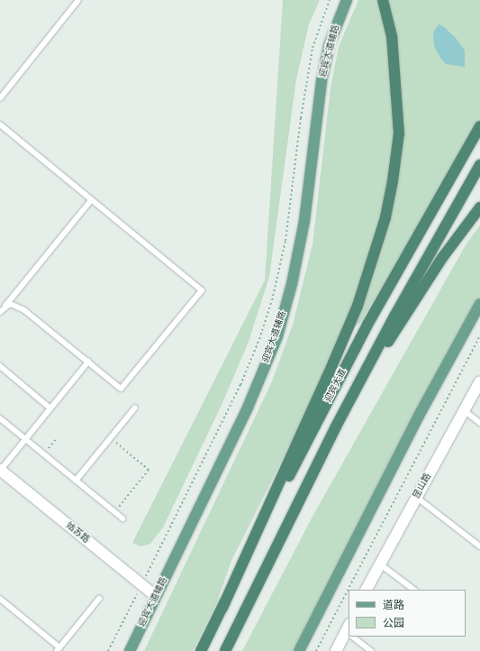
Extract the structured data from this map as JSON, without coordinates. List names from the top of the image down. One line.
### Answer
{"streets":{"highway":["迎宾大道"],"main road":["迎宾大道辅路"],"street":["昆山路","姑苏路"]},"crossings":[["迎宾大道辅路","姑苏路"]],"legend":["道路","公园"]}
